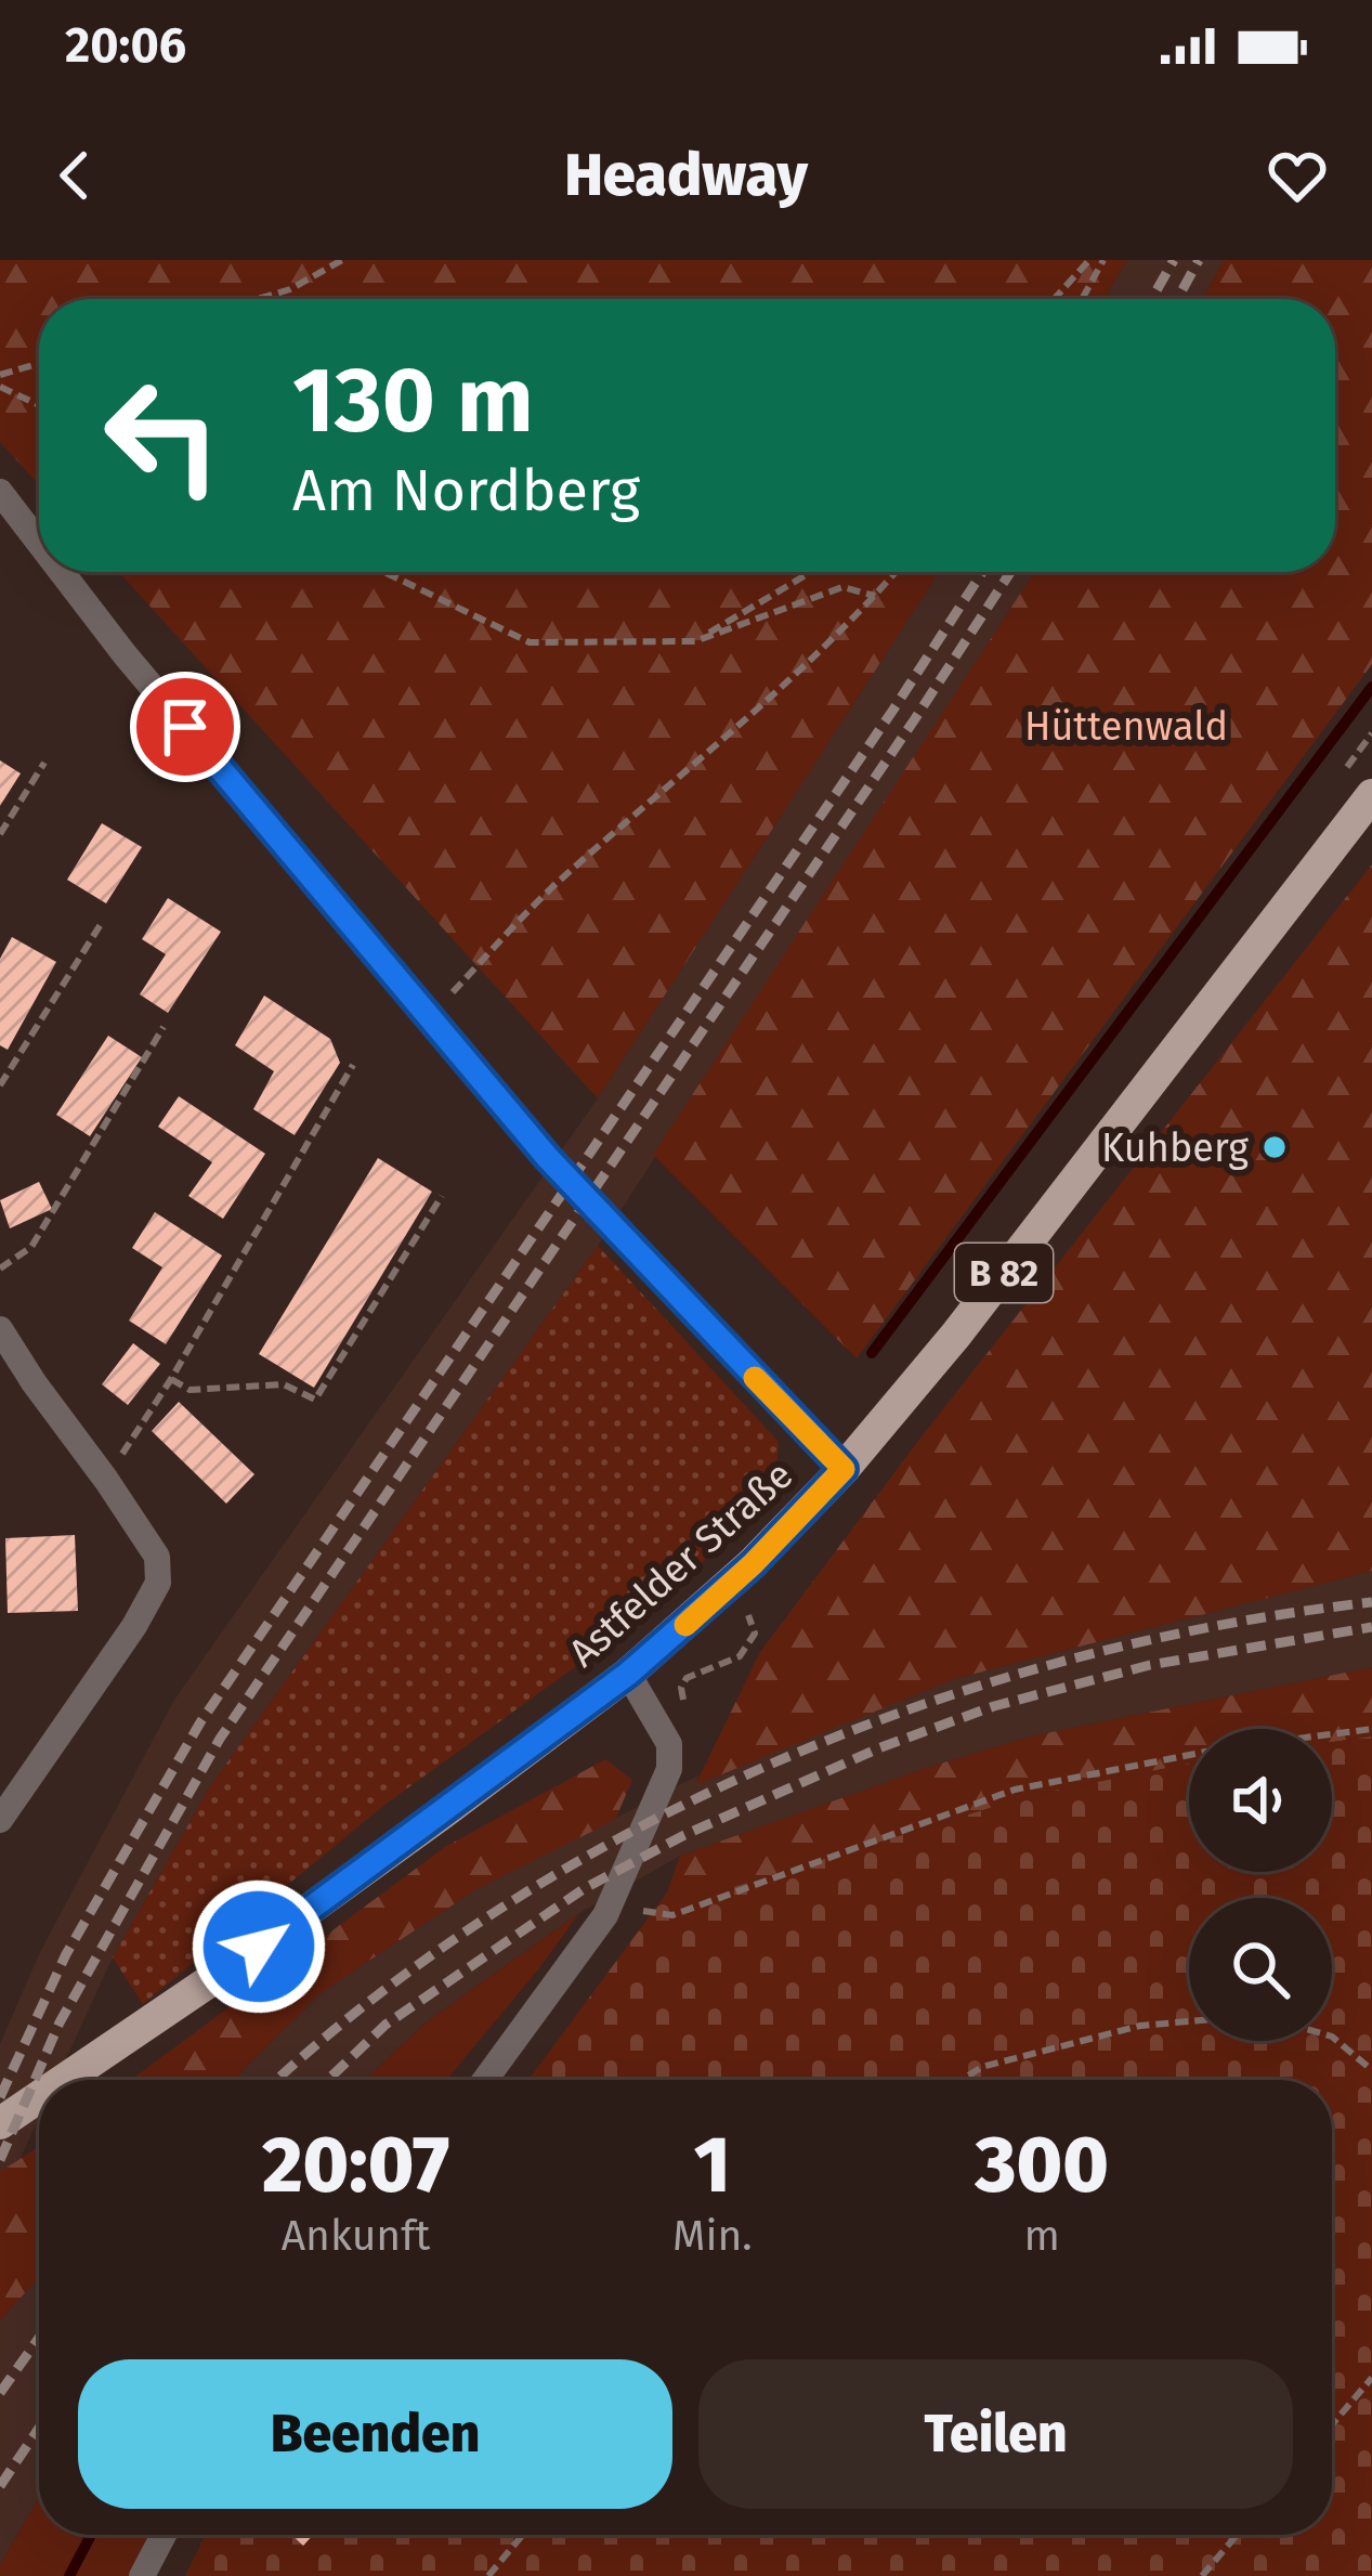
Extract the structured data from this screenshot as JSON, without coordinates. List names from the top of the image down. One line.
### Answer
{"streets":{"main road":["B 82","Astfelder Straße"]},"parks":["Hüttenwald"],"places":["Kuhberg"],"page":{"status":"20:06","header":"Headway","turn":["130 m","Am Nordberg"],"eta":["20:07","Ankunft","1","Min.","300","m"],"buttons":["Beenden","Teilen"]}}
